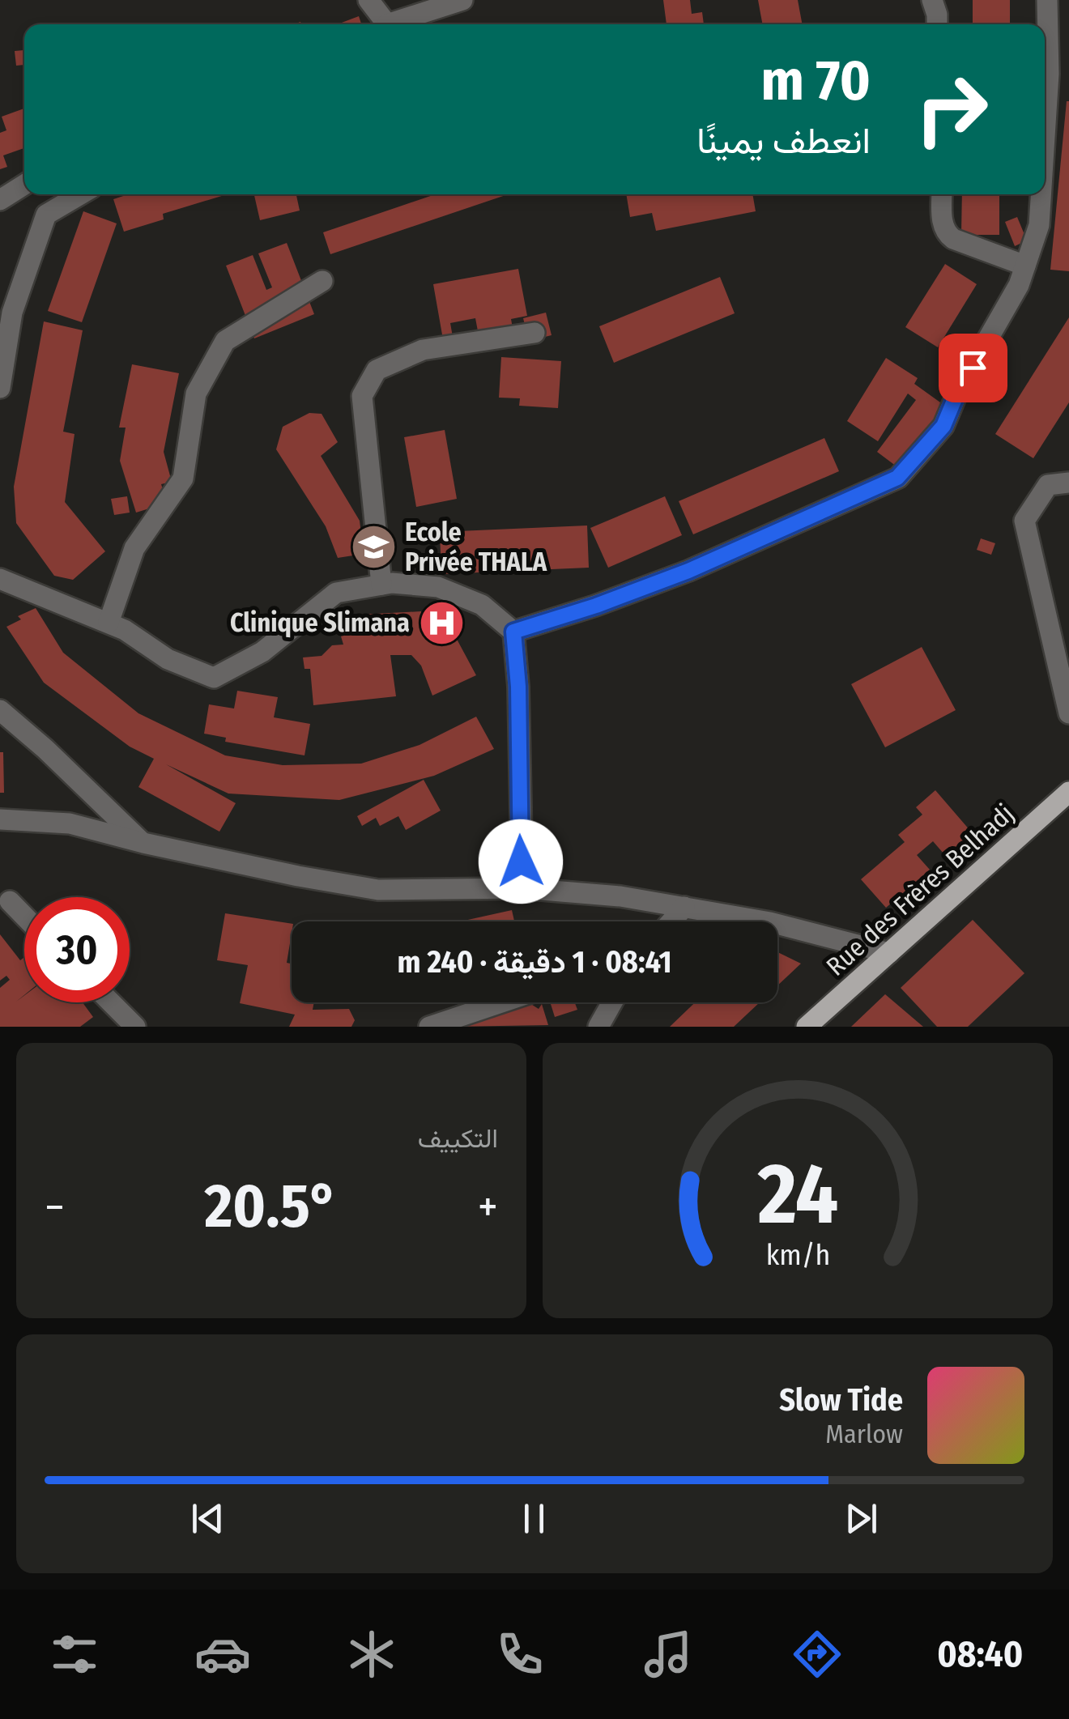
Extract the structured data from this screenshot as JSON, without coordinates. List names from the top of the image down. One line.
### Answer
{"streets":{"main road":["Rue des Frères Belhadj"]},"places":{"school or university":["Ecole Privée THALA"],"hospital":["Clinique Slimana"]},"page":{"turn":["70 m","انعطف يمينًا"],"limit":"30","trip":"08:41 · 1 دقيقة · 240 m","tile":"التكييف","heat":["−","20.5°","+"],"song":["Slow Tide","Marlow"],"tabs":"08:40","gauge":["24","km/h"]}}
